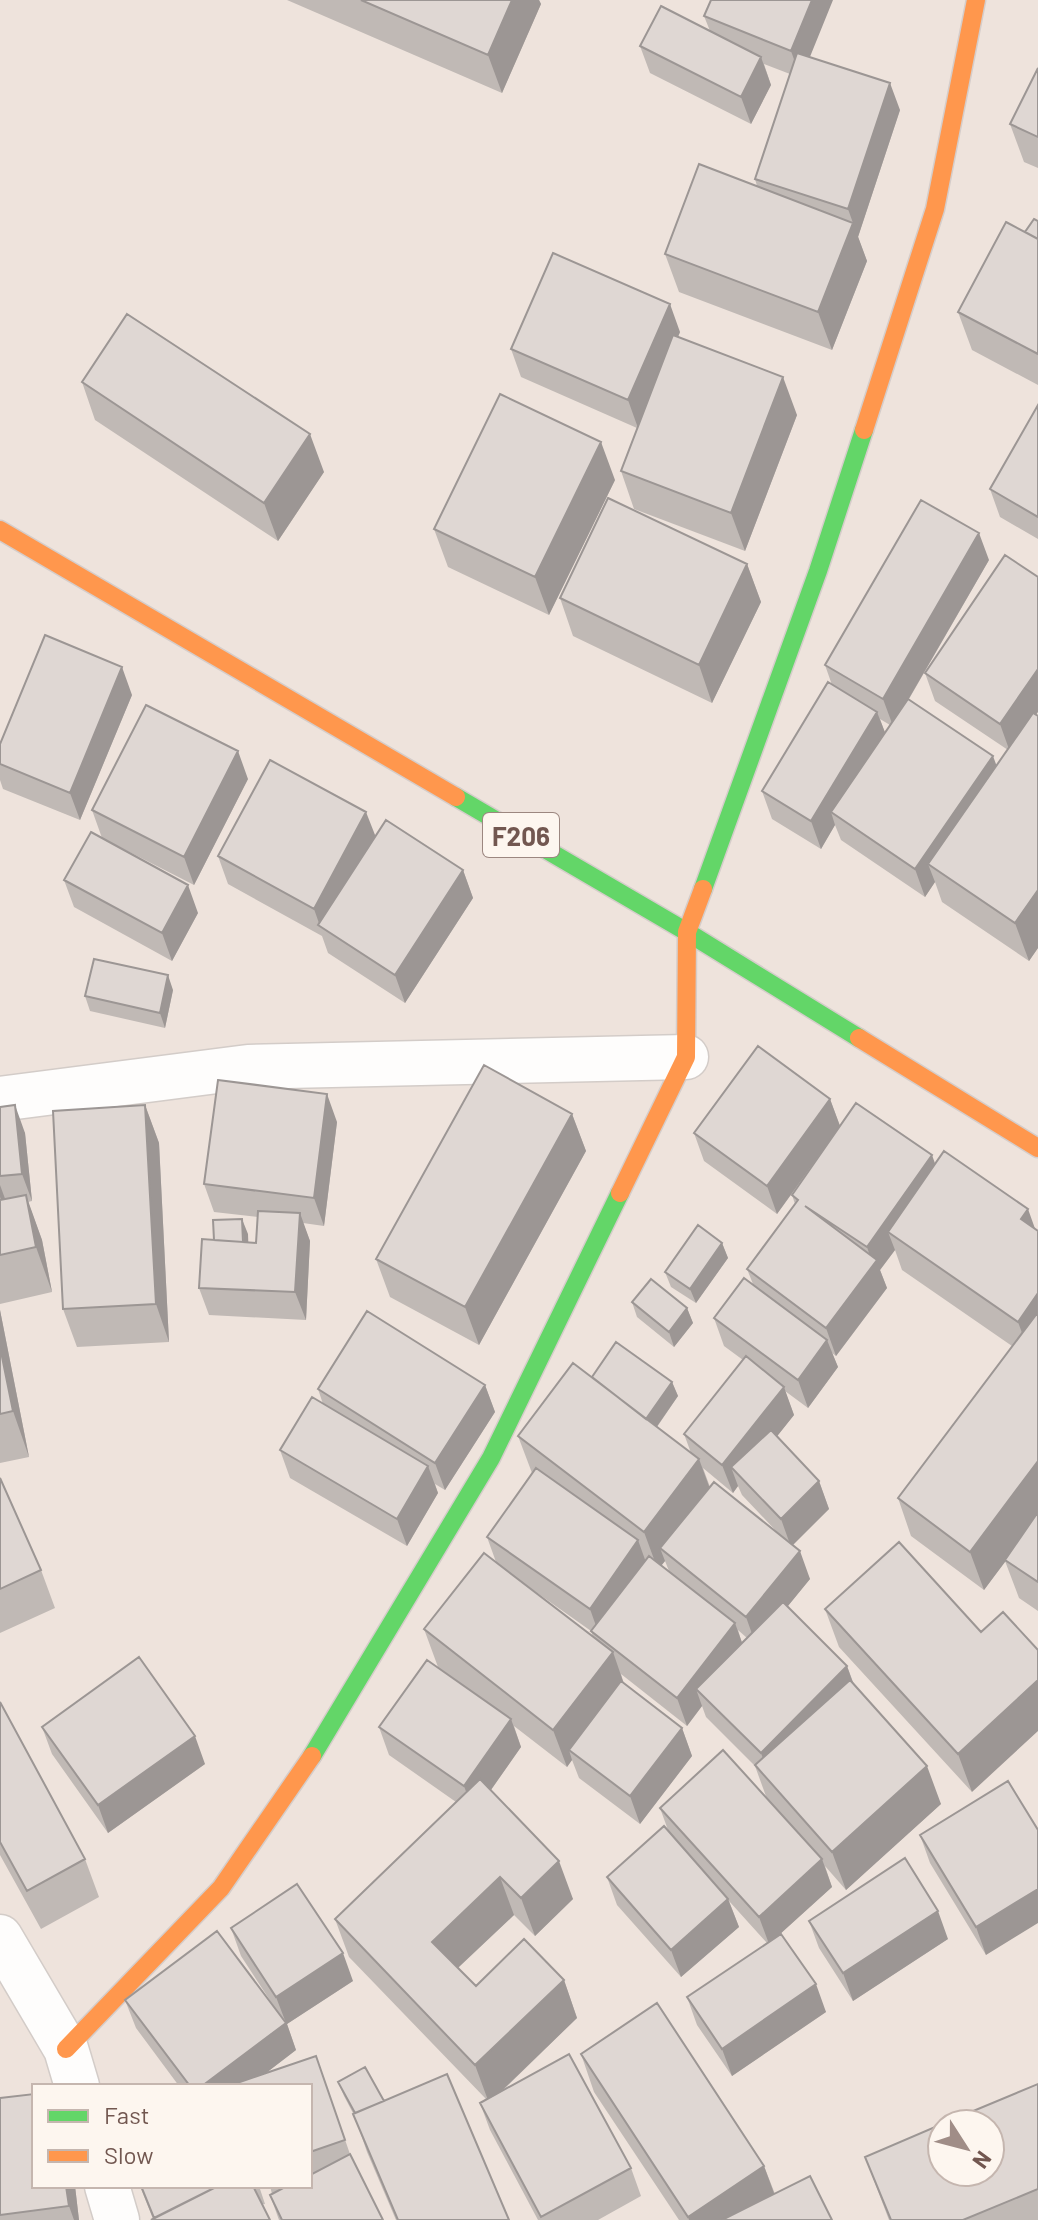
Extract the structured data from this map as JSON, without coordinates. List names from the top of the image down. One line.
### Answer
{"streets":{"street":["F206"]},"legend":["Fast","Slow"],"north":"bottom right"}
